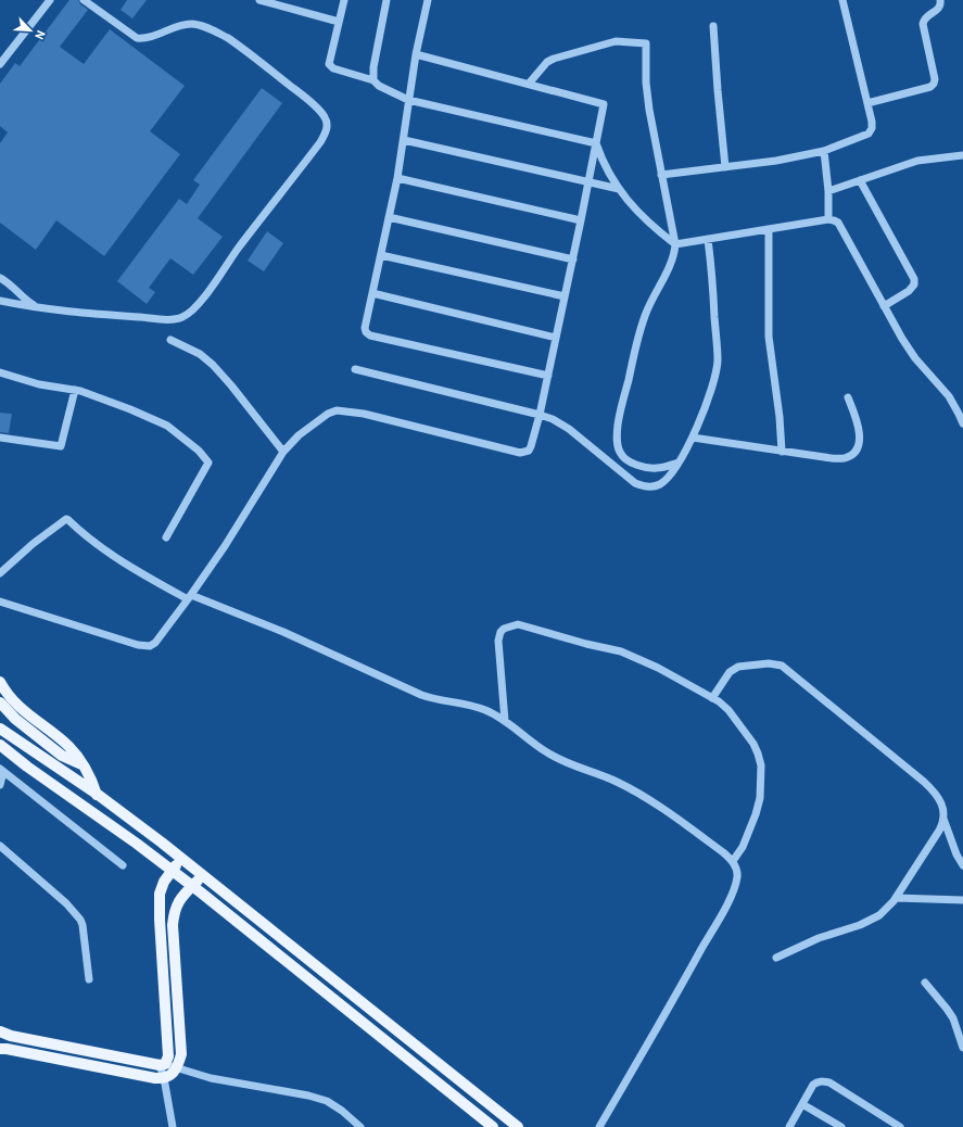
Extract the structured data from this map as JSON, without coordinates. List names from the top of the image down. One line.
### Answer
{"north":"bottom right"}
